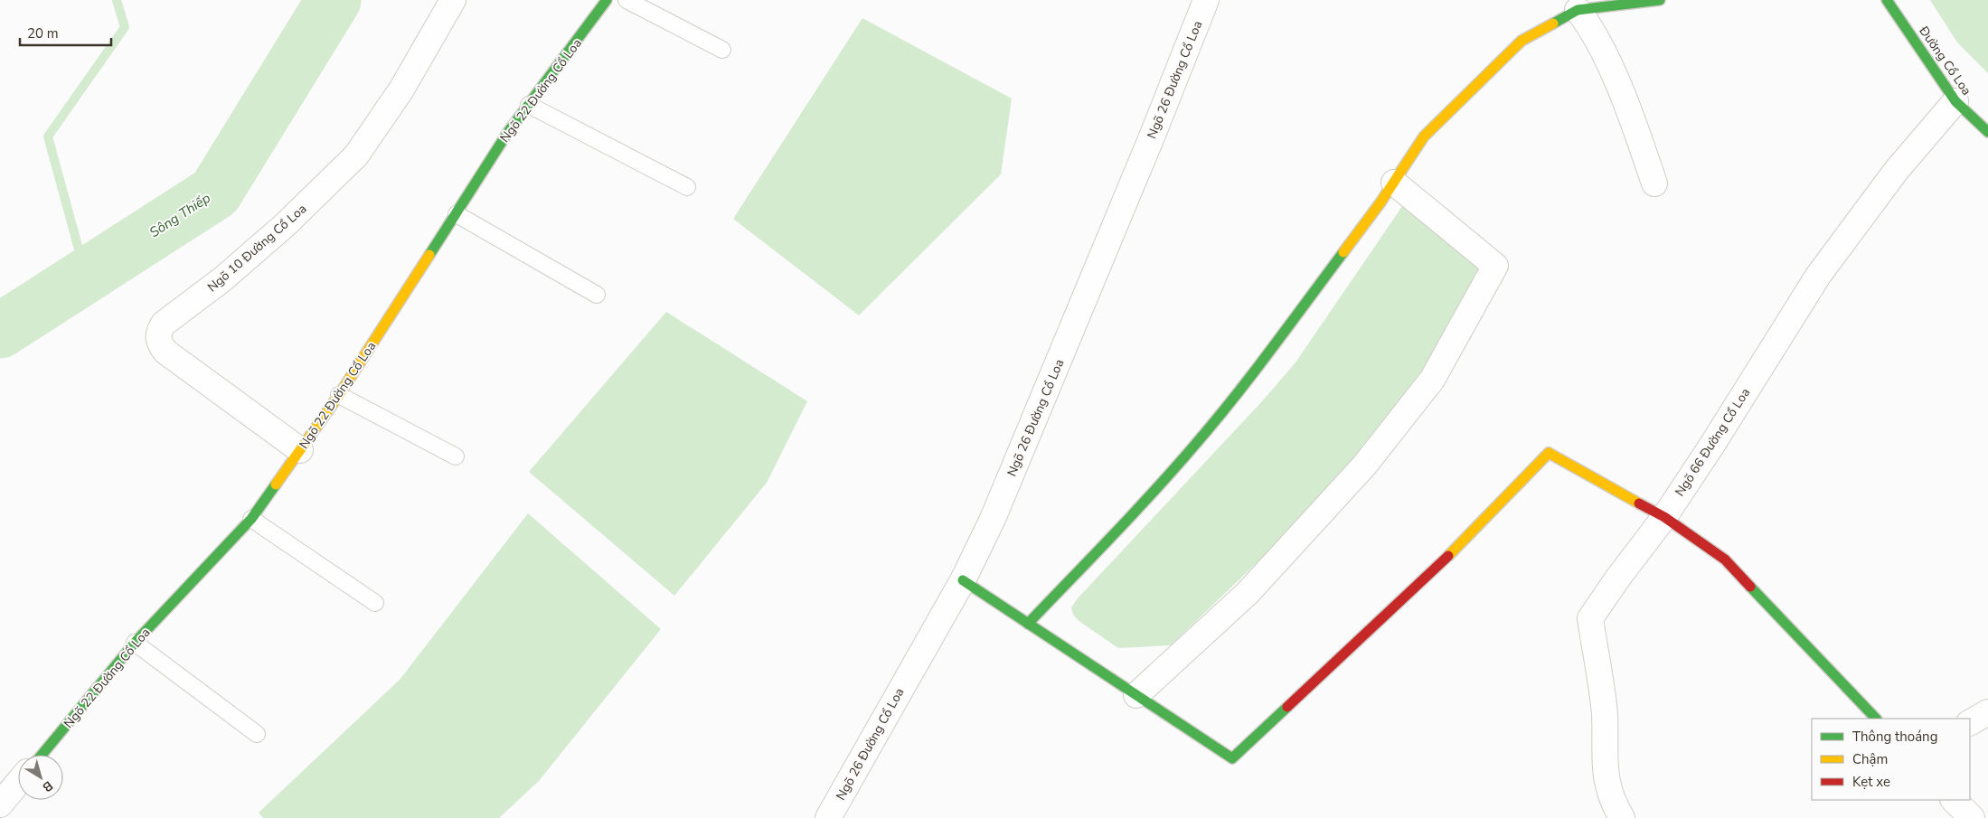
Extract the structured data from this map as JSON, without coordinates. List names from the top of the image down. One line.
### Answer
{"streets":{"street":["Đường Cổ Loa","Ngõ 26 Đường Cổ Loa","Ngõ 22 Đường Cổ Loa","Ngõ 10 Đường Cổ Loa","Ngõ 66 Đường Cổ Loa"]},"crossings":[["Đường Cổ Loa","Ngõ 66 Đường Cổ Loa"],["Ngõ 22 Đường Cổ Loa","Ngõ 10 Đường Cổ Loa"]],"water":["Sông Thiếp"],"legend":["Thông thoáng","Chậm","Kẹt xe"],"scale_bar":"20 m","north":"bottom right"}
